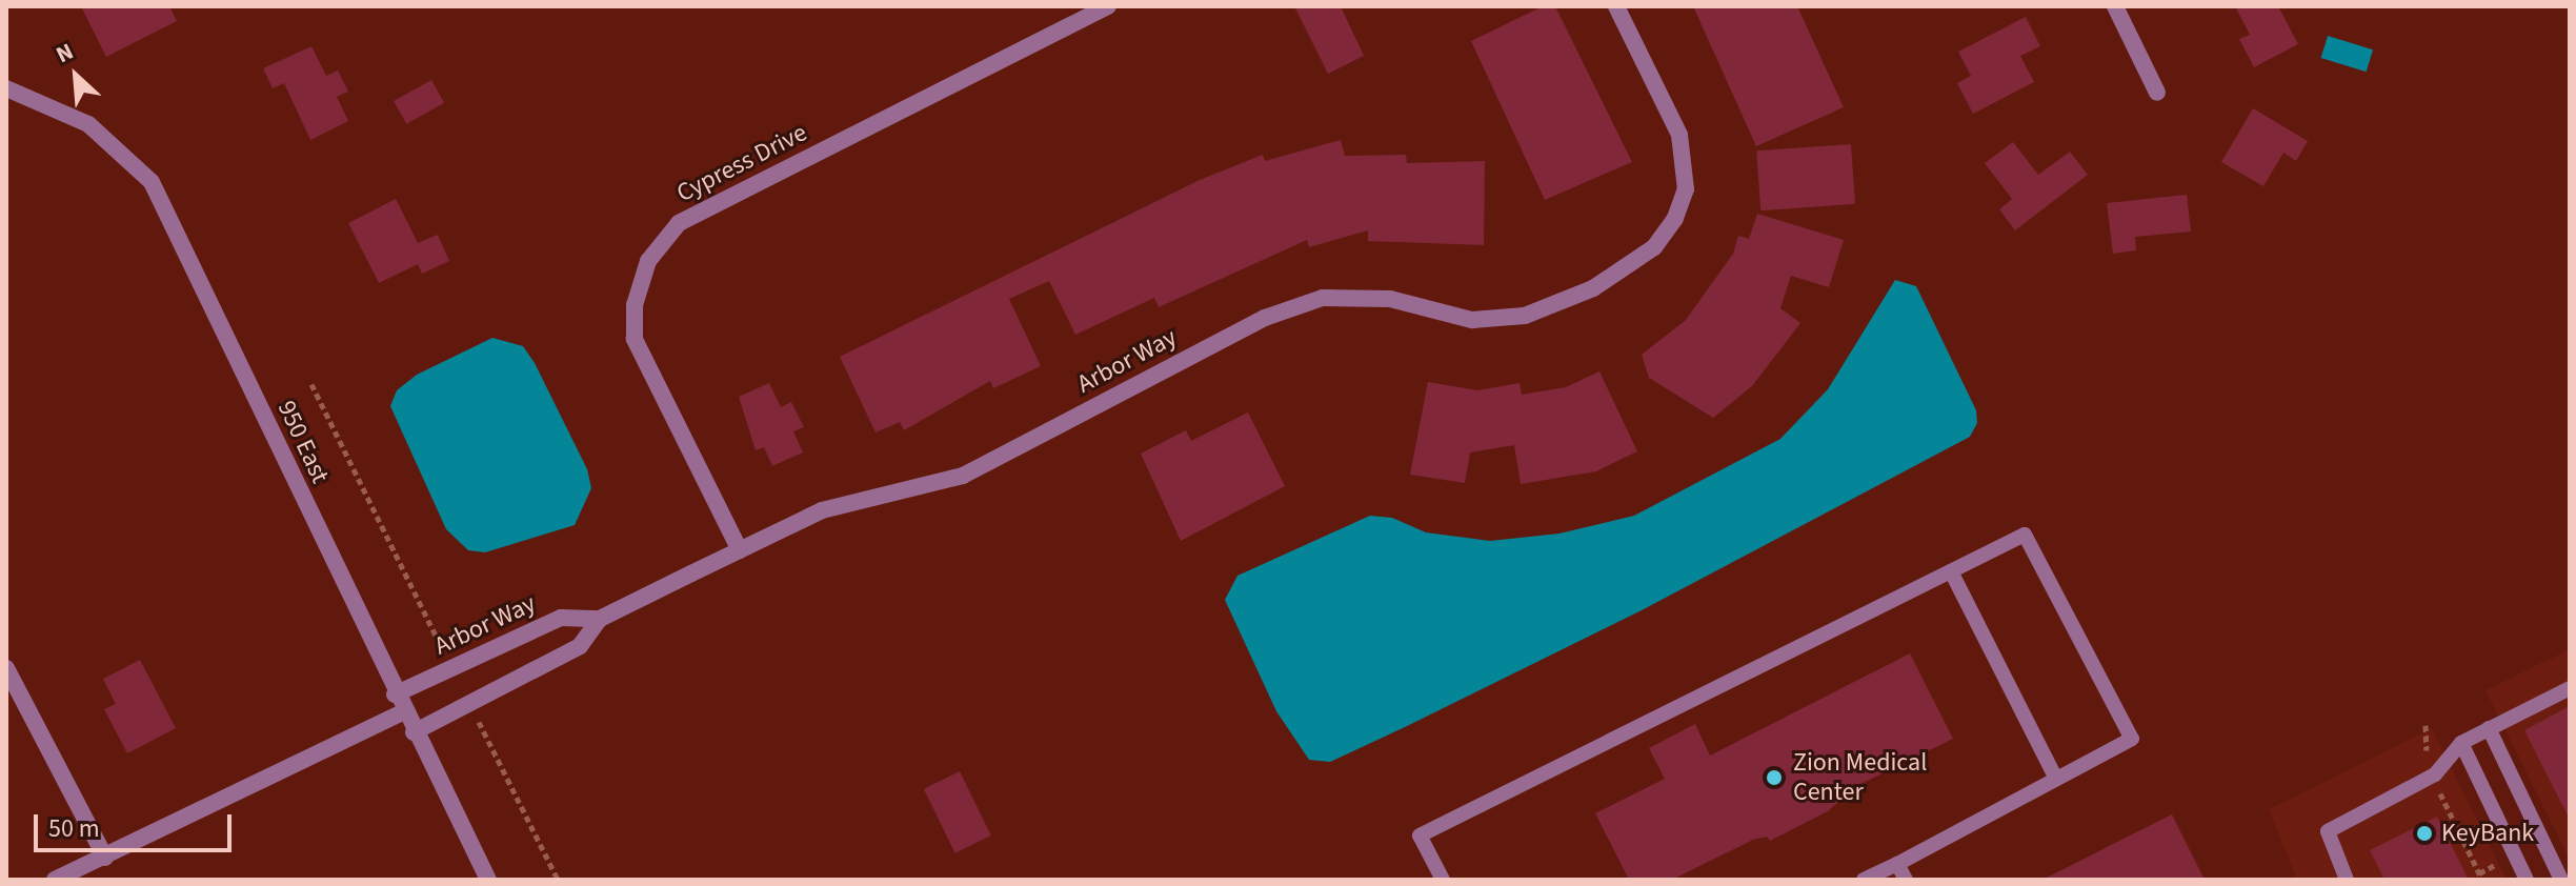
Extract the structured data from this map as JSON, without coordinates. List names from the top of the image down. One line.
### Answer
{"streets":{"street":["Cypress Drive","Arbor Way","950 East"]},"crossings":[["Cypress Drive","Arbor Way"],["Arbor Way","950 East"]],"places":["Zion Medical Center","KeyBank"],"scale_bar":"50 m","north":"top left"}
